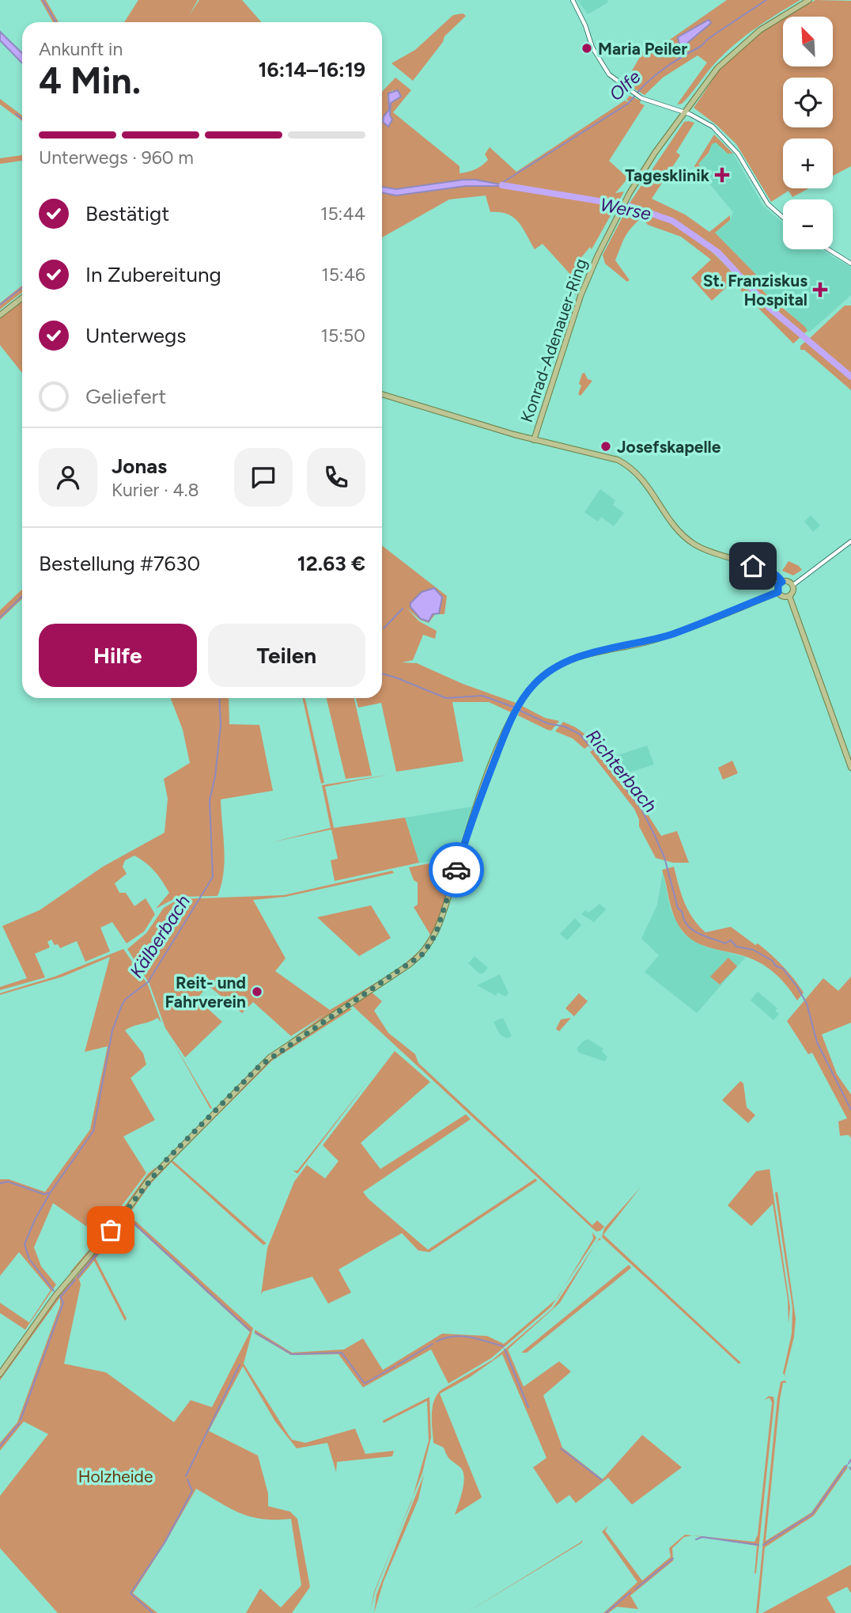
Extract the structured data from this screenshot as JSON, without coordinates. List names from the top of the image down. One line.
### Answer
{"streets":{"main road":["Konrad-Adenauer-Ring"]},"water":["Olfe","Werse","Richterbach","Kälberbach"],"parks":["Holzheide"],"places":{"other":["Maria Peiler","Josefskapelle","Reit- und Fahrverein"],"health":["Tagesklinik","St. Franziskus Hospital"]},"north":"top left","page":{"map_buttons":["+","−"],"heading":["4 Min.","Ankunft in","16:14–16:19"],"panel":["Jonas","Kurier · 4.8","Bestellung #7630","12.63 €"],"bar":"Unterwegs · 960 m","list":[["Bestätigt","15:44"],["In Zubereitung","15:46"],["Unterwegs","15:50"],"Geliefert"],"buttons":["Hilfe","Teilen"]}}
